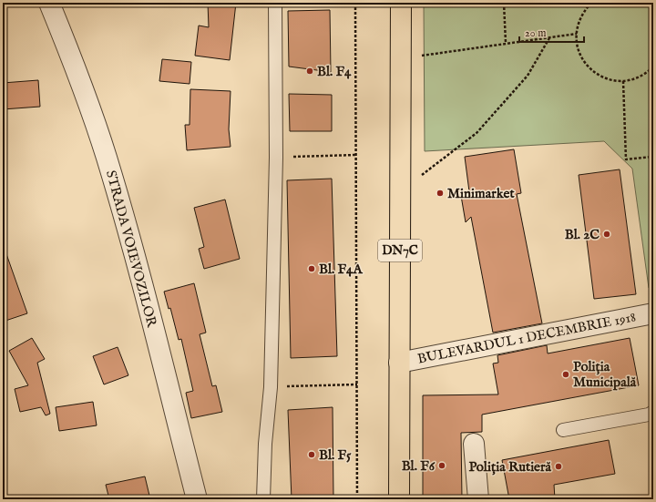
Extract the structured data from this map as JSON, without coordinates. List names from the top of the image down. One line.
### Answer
{"streets":{"main road":["DN7C","BULEVARDUL 1 DECEMBRIE 1918"],"street":["STRADA VOIEVOZILOR"]},"places":["Bl. F4","Minimarket","Bl. 2C","Bl. F4A","Poliția Municipală","Bl. F5","Bl. F6","Poliția Rutieră"],"scale_bar":"20 m"}
